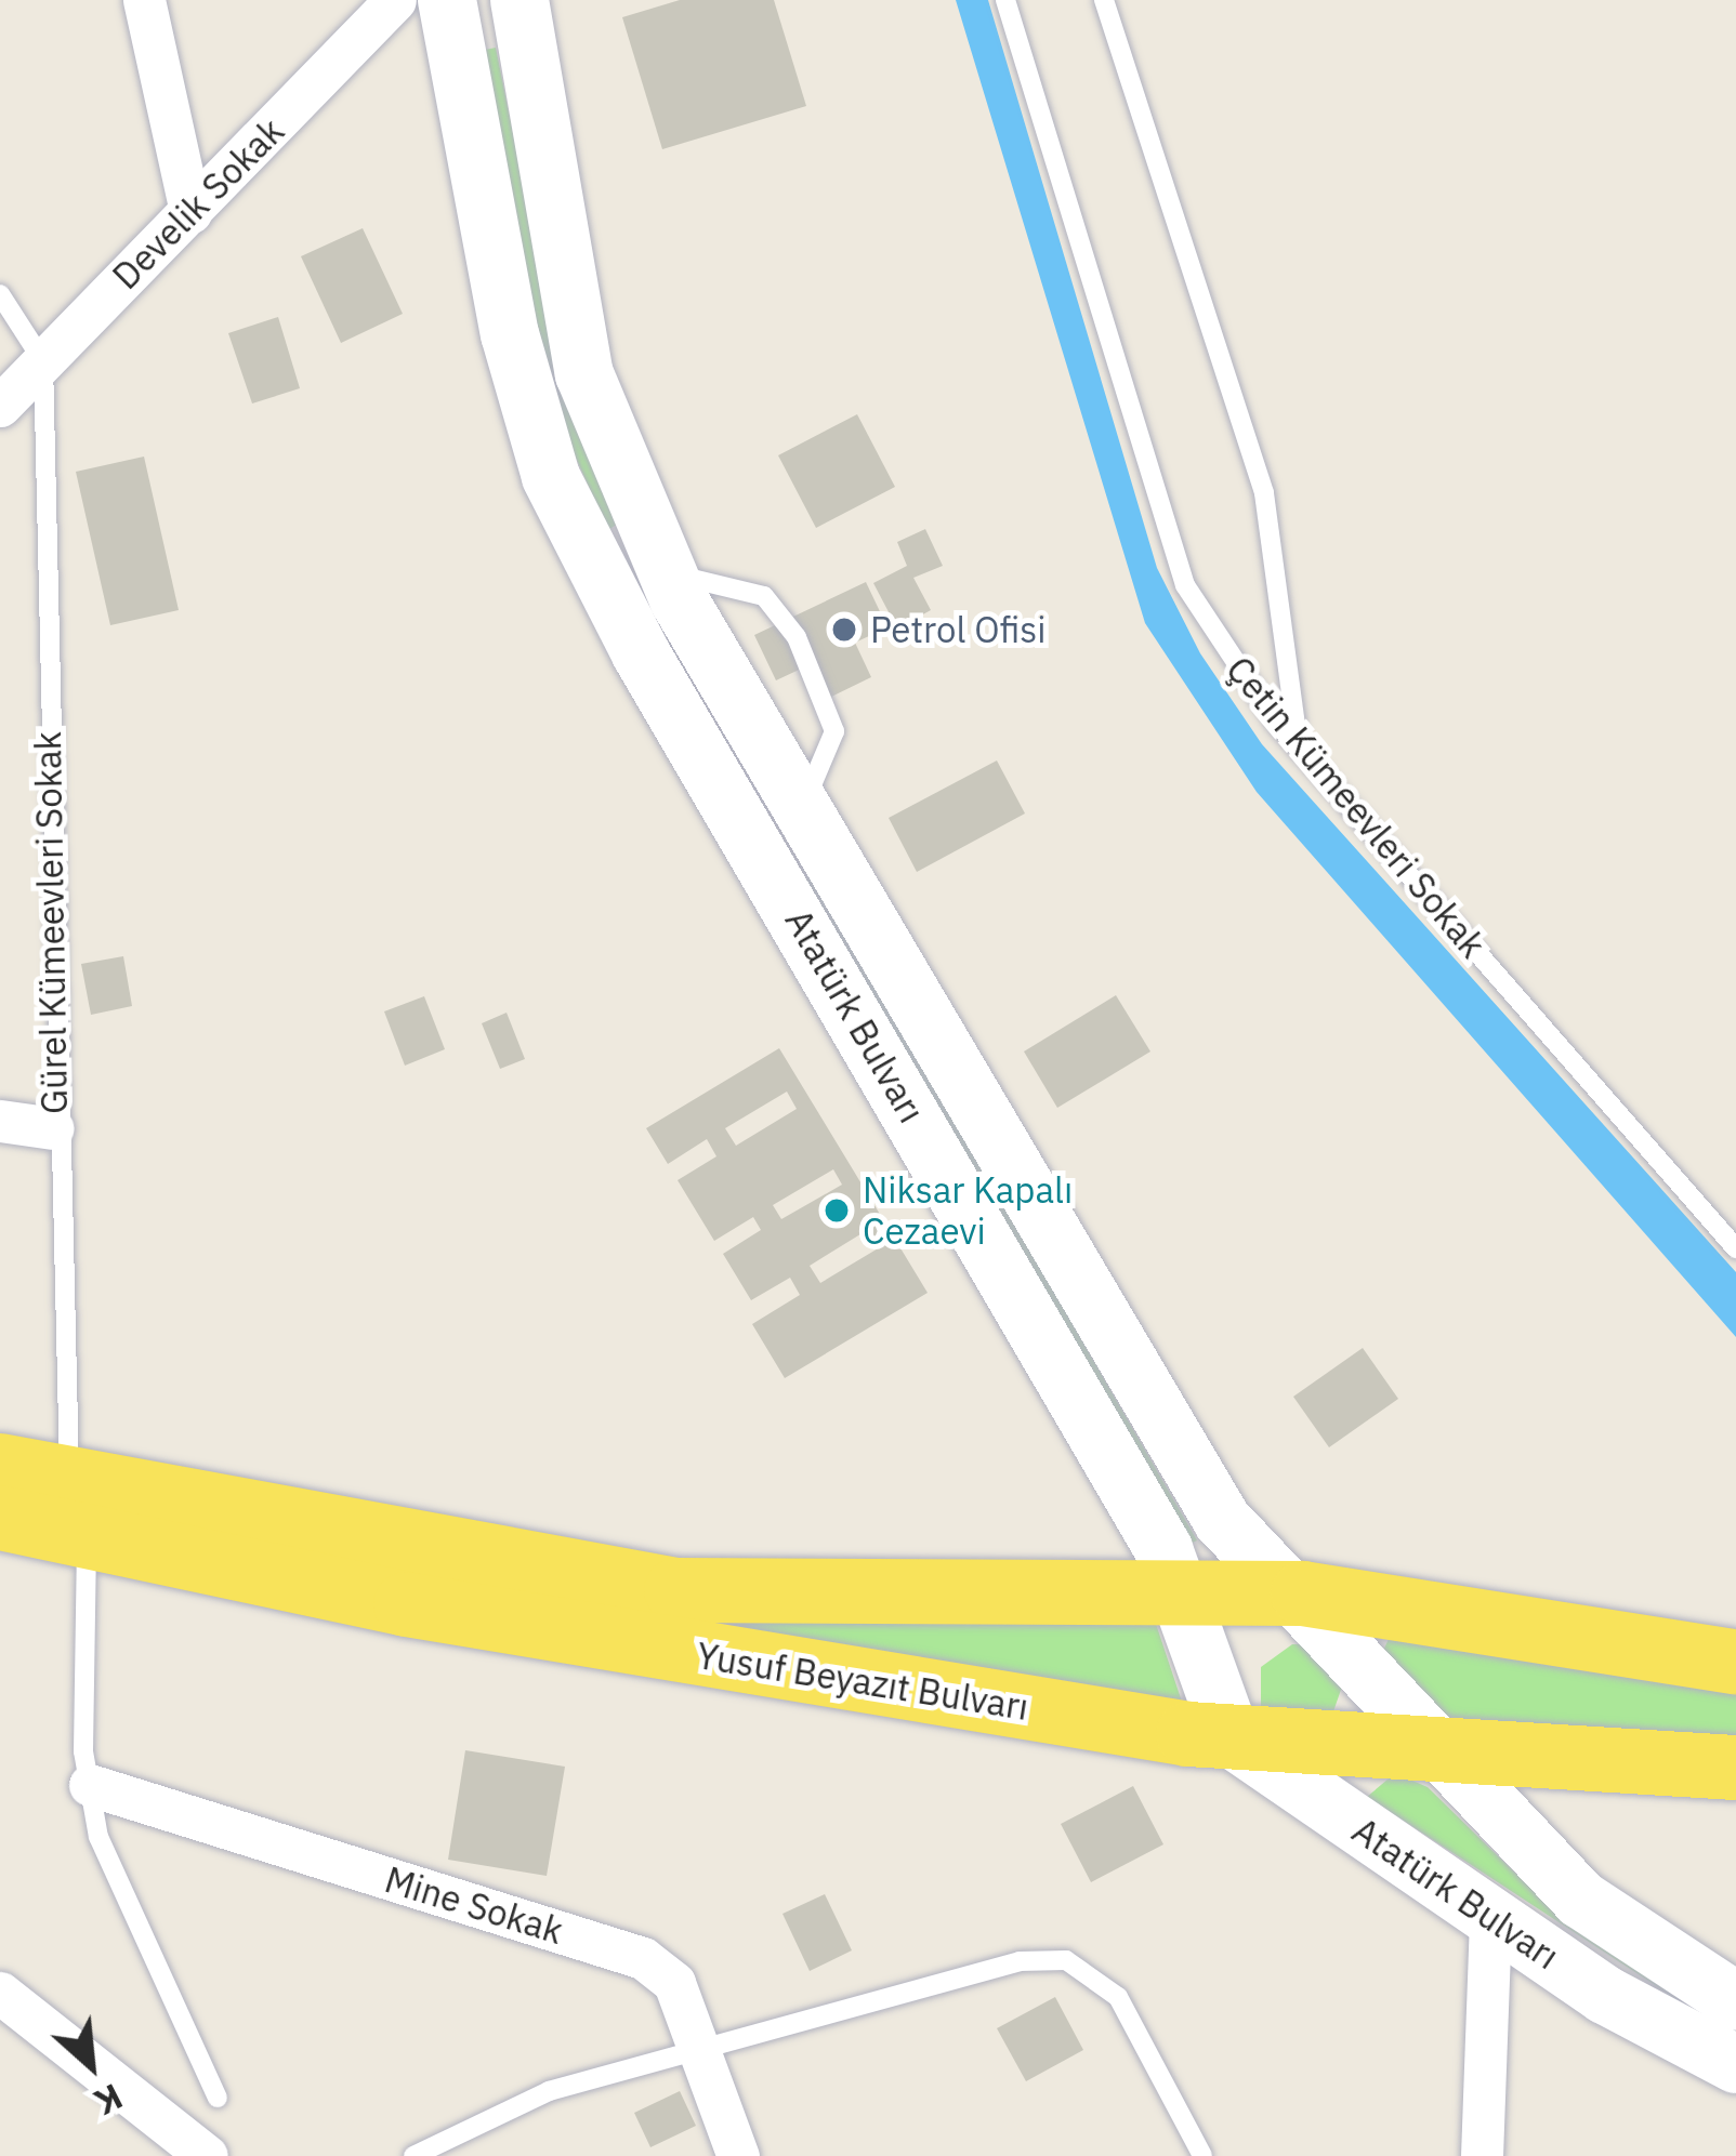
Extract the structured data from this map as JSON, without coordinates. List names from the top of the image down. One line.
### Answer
{"streets":{"main road":["Atatürk Bulvarı","Yusuf Beyazıt Bulvarı"],"street":["Develik Sokak","Mine Sokak"],"lane":["Çetin Kümeevleri Sokak","Gürel Kümeevleri Sokak"]},"crossings":[["Develik Sokak","Gürel Kümeevleri Sokak"],["Gürel Kümeevleri Sokak","Yusuf Beyazıt Bulvarı"],["Gürel Kümeevleri Sokak","Mine Sokak"],["Atatürk Bulvarı","Yusuf Beyazıt Bulvarı"]],"places":["Petrol Ofisi","Niksar Kapalı Cezaevi"],"north":"bottom right"}
